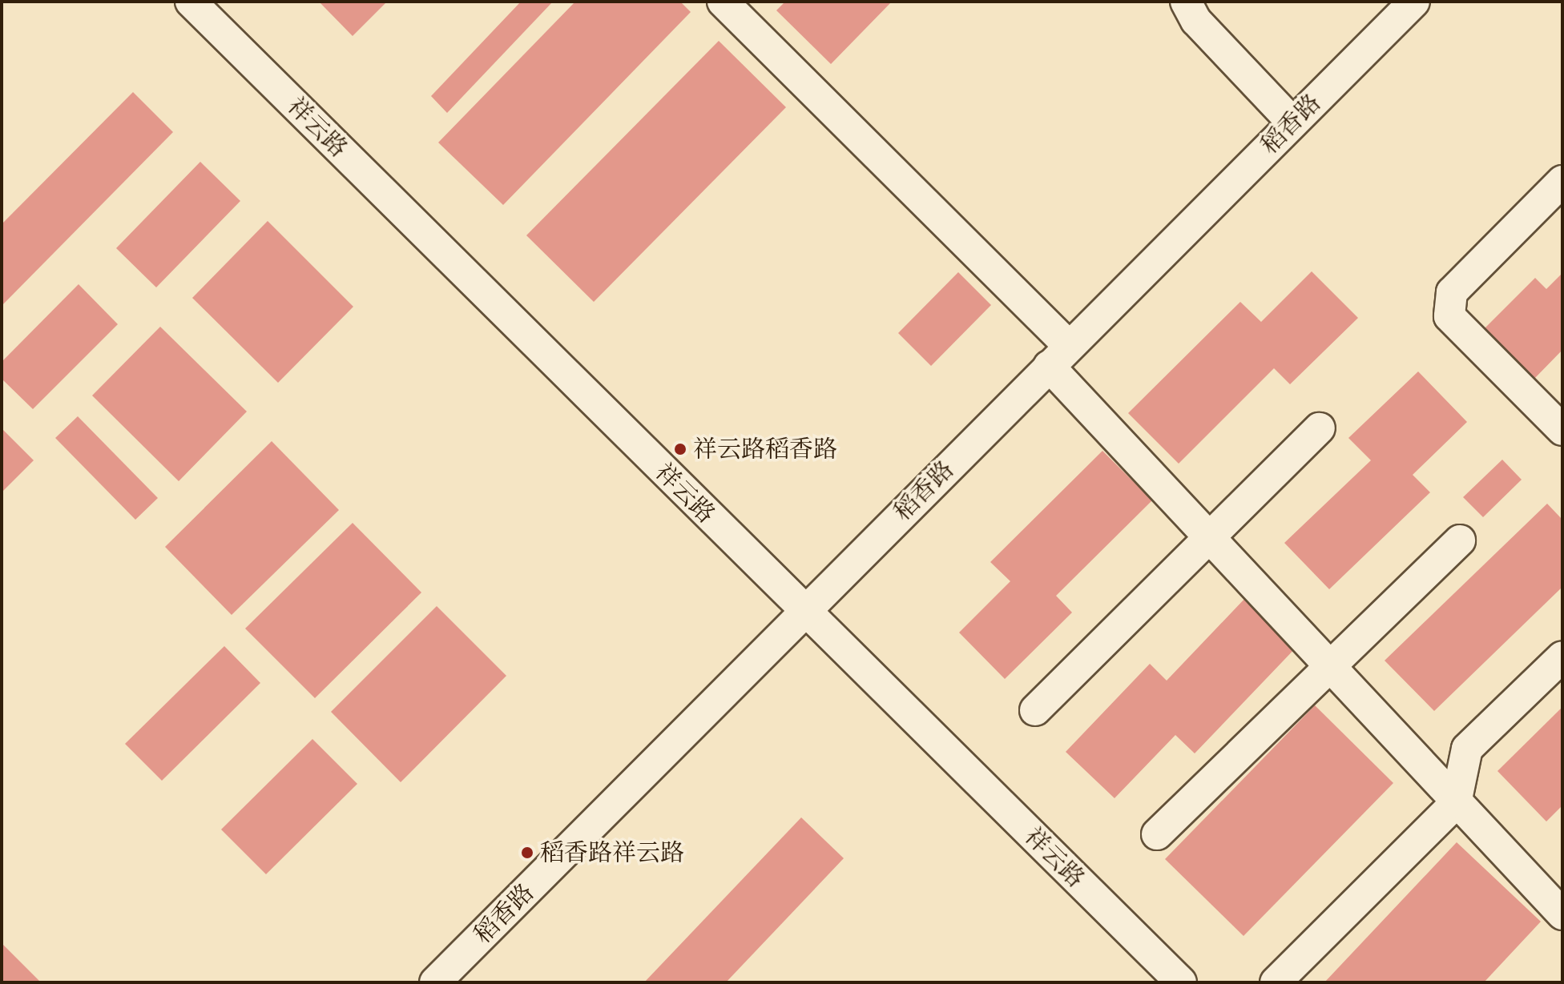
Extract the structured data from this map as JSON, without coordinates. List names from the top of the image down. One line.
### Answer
{"streets":{"street":["稻香路","祥云路"]},"crossings":[["稻香路","祥云路"]],"places":["祥云路稻香路","稻香路祥云路"]}
